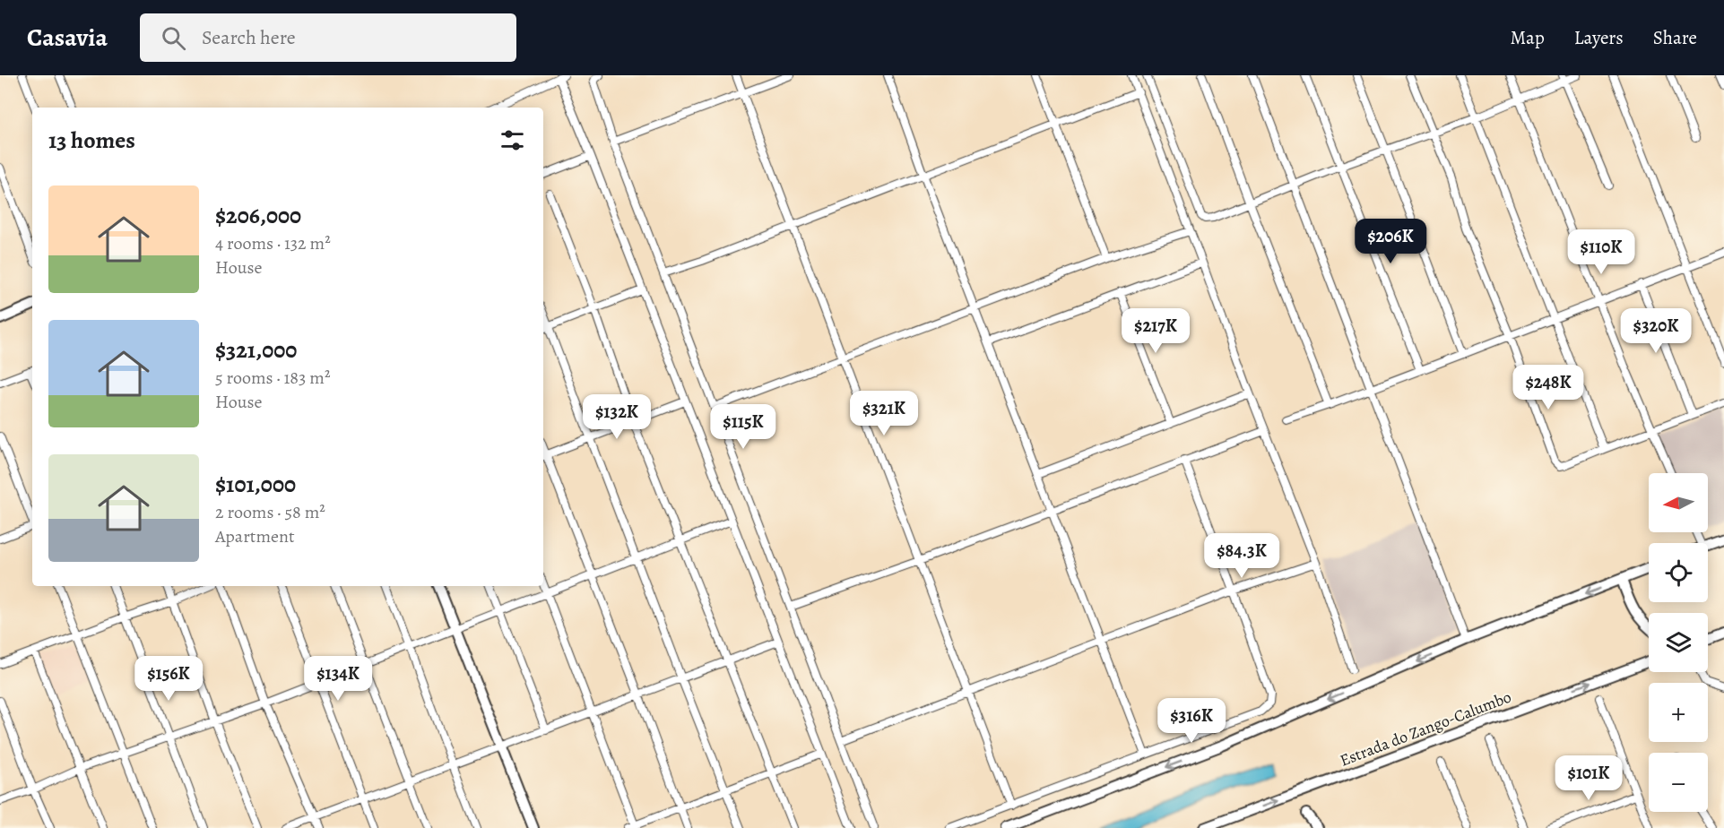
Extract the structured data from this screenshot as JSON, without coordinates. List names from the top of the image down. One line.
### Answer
{"streets":{"main road":["Estrada do Zango-Calumbo"]},"north":"left","page":{"header":"Casavia","search":"Search here","nav":["Map","Layers","Share"],"heading":"13 homes","list":[{"name":"$206,000","note":"4 rooms · 132 m² · House"},{"name":"$321,000","note":"5 rooms · 183 m² · House"},{"name":"$101,000","note":"2 rooms · 58 m² · Apartment"}],"price":["$206K","$110K","$217K","$320K","$248K","$321K","$132K","$115K","$84.3K","$156K","$134K","$316K","$101K"],"map_buttons":["+","−"]}}
